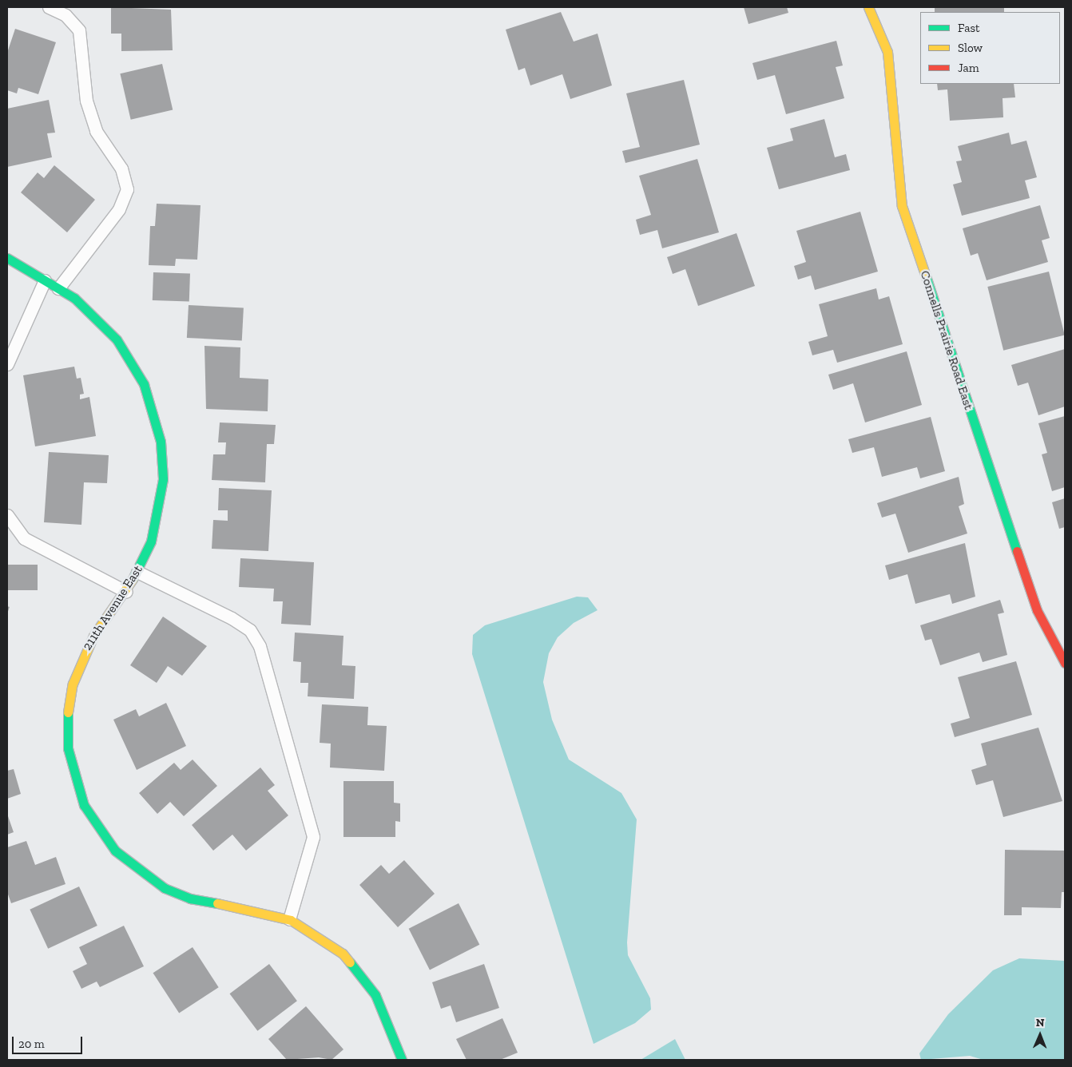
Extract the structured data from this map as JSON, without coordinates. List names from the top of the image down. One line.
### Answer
{"streets":{"street":["Connells Prairie Road East","211th Avenue East"]},"legend":["Fast","Slow","Jam"],"scale_bar":"20 m","north":"top"}
